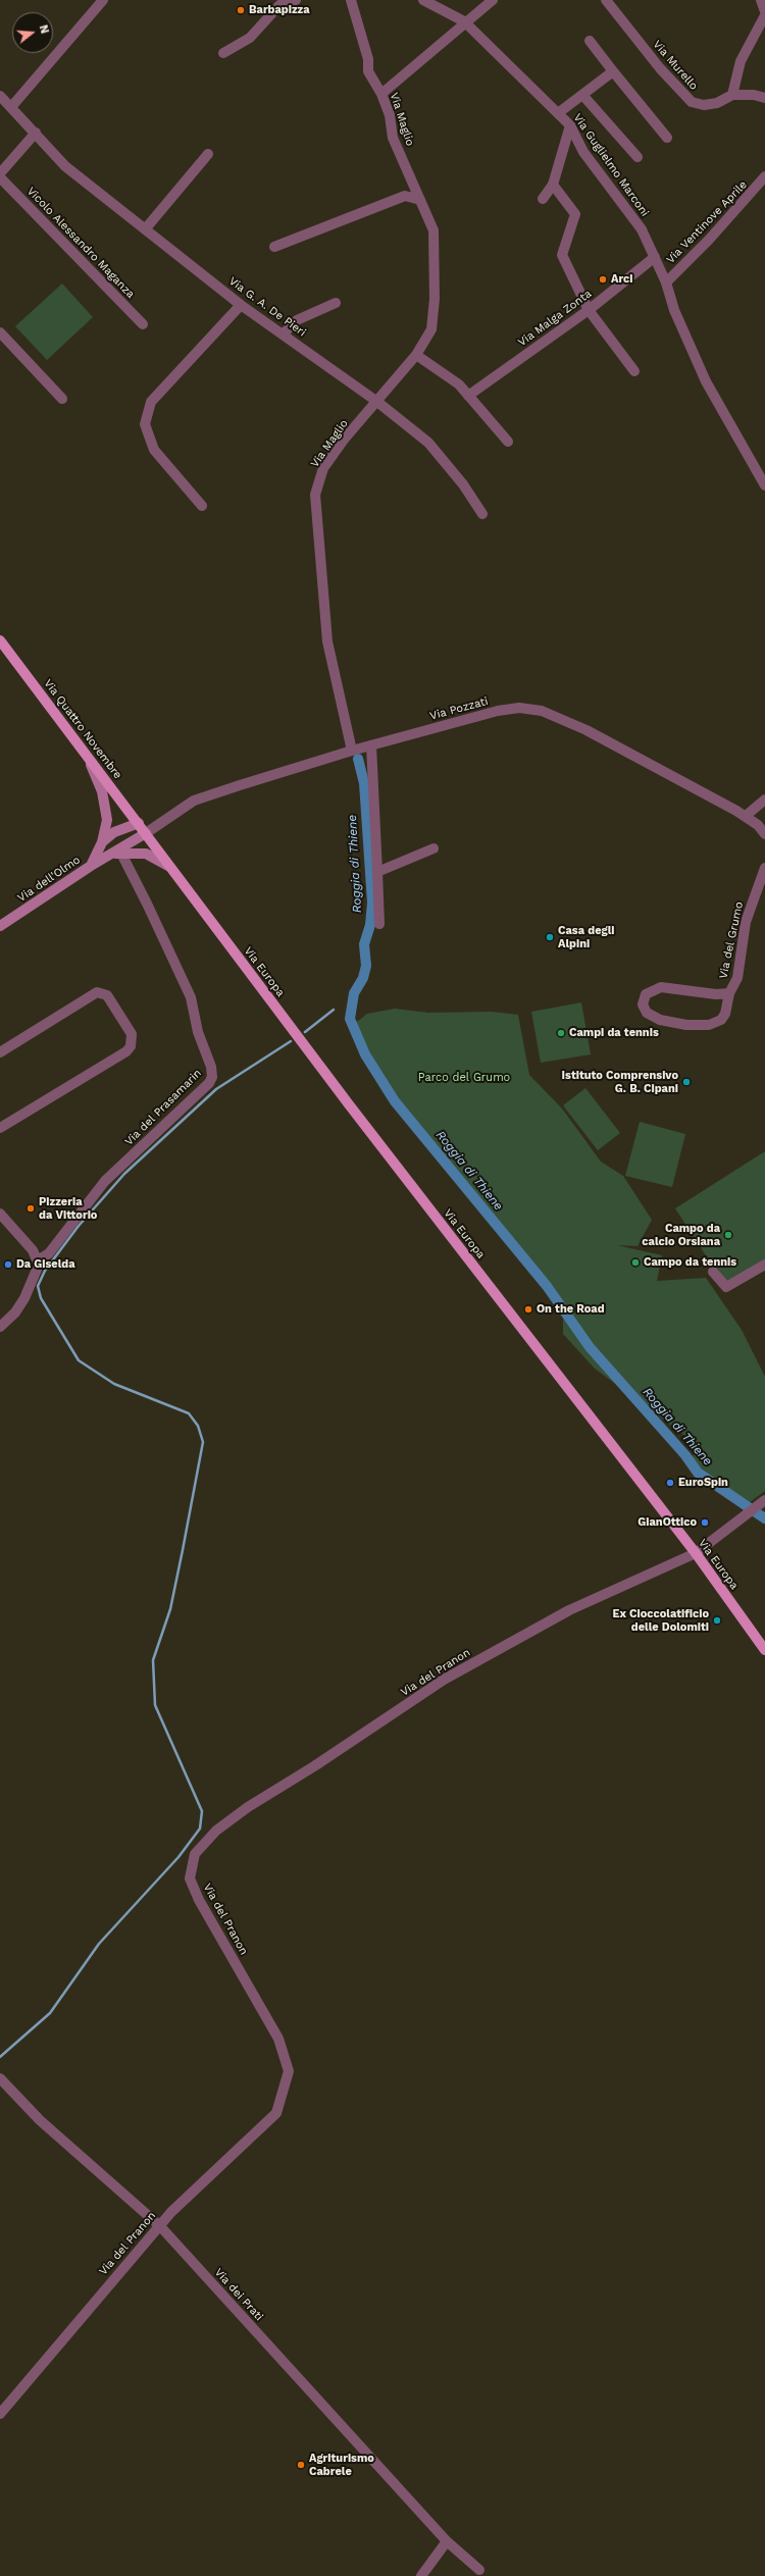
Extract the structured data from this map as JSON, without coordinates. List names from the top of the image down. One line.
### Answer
{"streets":{"main road":["Via Quattro Novembre","Via dell'Olmo","Via Europa"],"street":["Via Murello","Via Maglio","Via Guglielmo Marconi","Via Ventinove Aprile","Vicolo Alessandro Maganza","Via G. A. De Pieri","Via Malga Zonta","Via Pozzati","Via del Grumo","Via del Prasamarin","Via del Pranon","Via dei Prati"]},"crossings":[["Via Maglio","Via G. A. De Pieri"],["Via Maglio","Via Pozzati"],["Via Guglielmo Marconi","Via Ventinove Aprile"],["Via Guglielmo Marconi","Via Malga Zonta"],["Via Pozzati","Via Quattro Novembre"],["Via Pozzati","Via dell'Olmo"],["Via Pozzati","Via Europa"],["Via Quattro Novembre","Via dell'Olmo"],["Via Quattro Novembre","Via Europa"],["Via dell'Olmo","Via Europa"],["Via dell'Olmo","Via del Prasamarin"],["Via Europa","Via del Pranon"],["Via del Pranon","Via dei Prati"]],"water":["Roggia di Thiene"],"parks":["Parco del Grumo"],"places":["Barbapizza","Arci","Casa degli Alpini","Campi da tennis","Istituto Comprensivo G. B. Cipani","Pizzeria da Vittorio","Campo da calcio Orsiana","Campo da tennis","Da Giselda","On the Road","EuroSpin","GianOttico","Ex Cioccolatificio delle Dolomiti","Agriturismo Cabrele"],"north":"right"}
